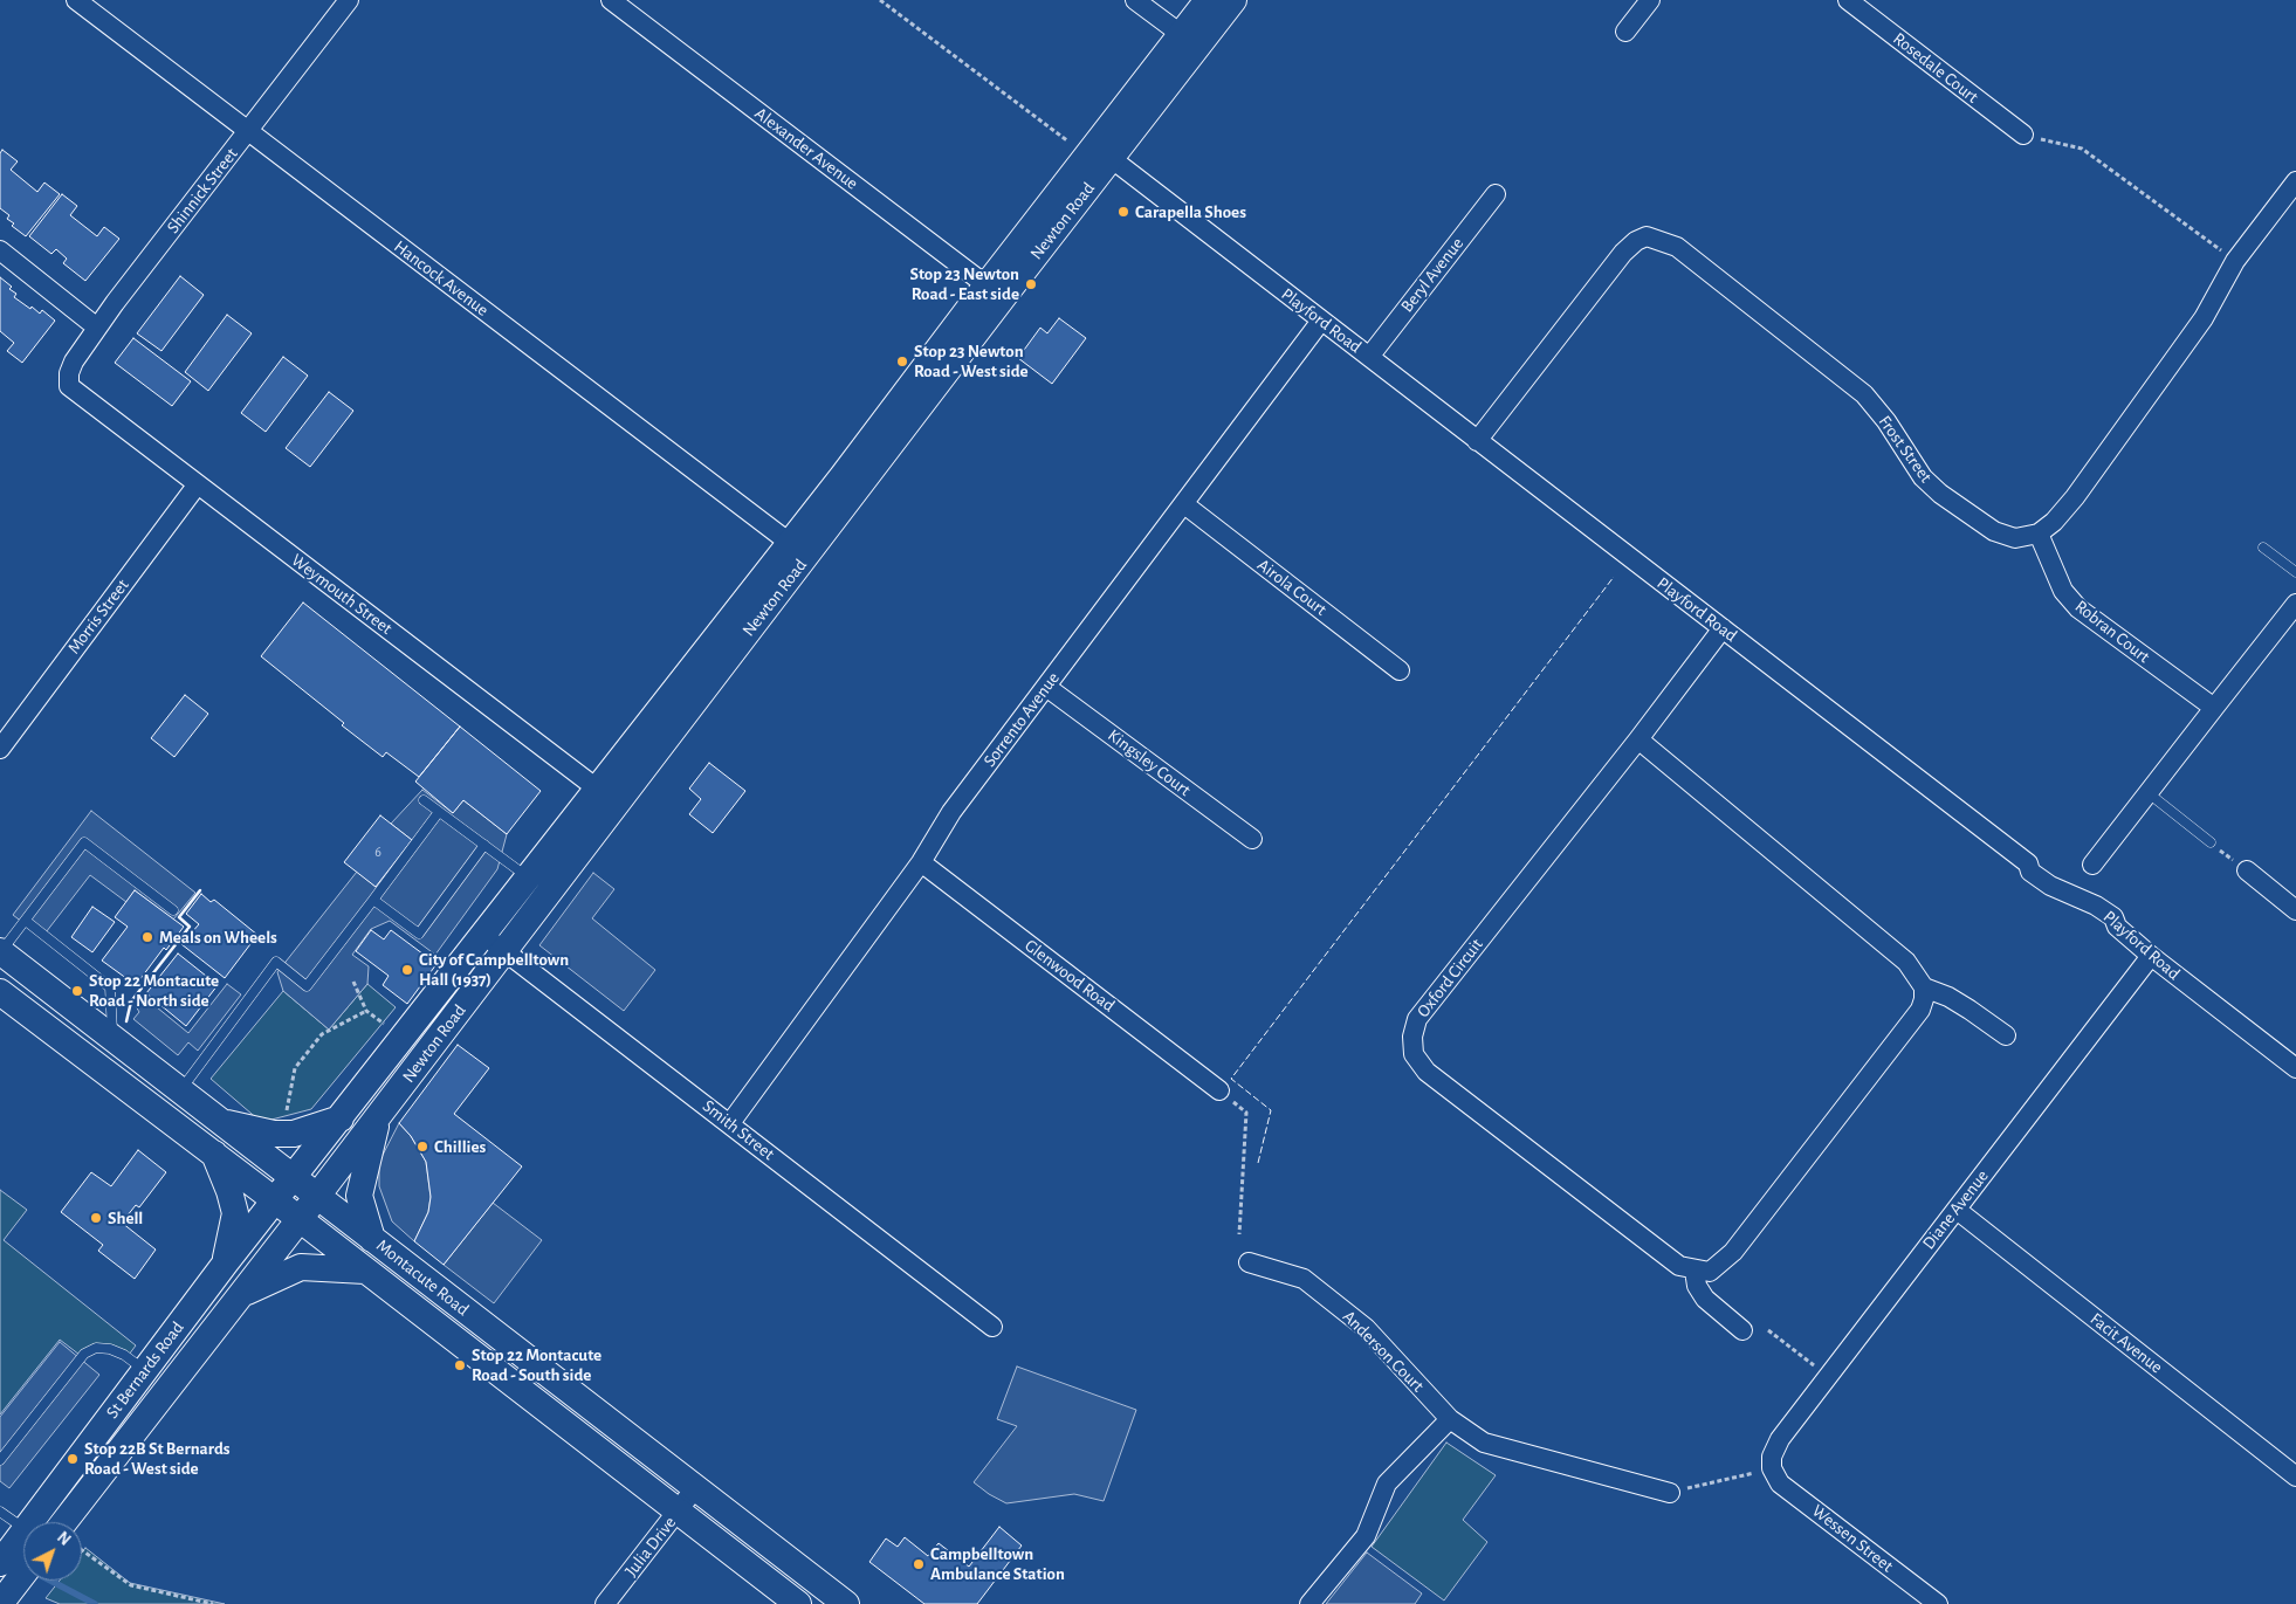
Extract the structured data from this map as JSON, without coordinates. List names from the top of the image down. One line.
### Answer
{"streets":{"main road":["Newton Road","Montacute Road","St Bernards Road"],"street":["Rosedale Court","Alexander Avenue","Shinnick Street","Beryl Avenue","Hancock Avenue","Playford Road","Frost Street","Airola Court","Weymouth Street","Morris Street","Robran Court","Sorrento Avenue","Kingsley Court","Glenwood Road","Oxford Circuit","Smith Street","Diane Avenue","Facit Avenue","Anderson Court","Wessen Street","Julia Drive"]},"crossings":[["Alexander Avenue","Newton Road"],["Shinnick Street","Hancock Avenue"],["Shinnick Street","Weymouth Street"],["Newton Road","Hancock Avenue"],["Newton Road","Playford Road"],["Newton Road","Weymouth Street"],["Newton Road","Smith Street"],["Newton Road","Montacute Road"],["Newton Road","St Bernards Road"],["Beryl Avenue","Playford Road"],["Playford Road","Frost Street"],["Playford Road","Sorrento Avenue"],["Playford Road","Oxford Circuit"],["Playford Road","Diane Avenue"],["Frost Street","Robran Court"],["Airola Court","Sorrento Avenue"],["Weymouth Street","Morris Street"],["Sorrento Avenue","Kingsley Court"],["Sorrento Avenue","Glenwood Road"],["Sorrento Avenue","Smith Street"],["Diane Avenue","Facit Avenue"],["Diane Avenue","Wessen Street"],["Montacute Road","St Bernards Road"],["Montacute Road","Julia Drive"]],"places":["Carapella Shoes","Stop 23 Newton Road - East side","Stop 23 Newton Road - West side","Meals on Wheels","City of Campbelltown Hall (1937)","Stop 22 Montacute Road - North side","Chillies","Shell","Stop 22 Montacute Road - South side","Stop 22B St Bernards Road - West side","Campbelltown Ambulance Station"],"house_numbers":["6"],"north":"top right"}
